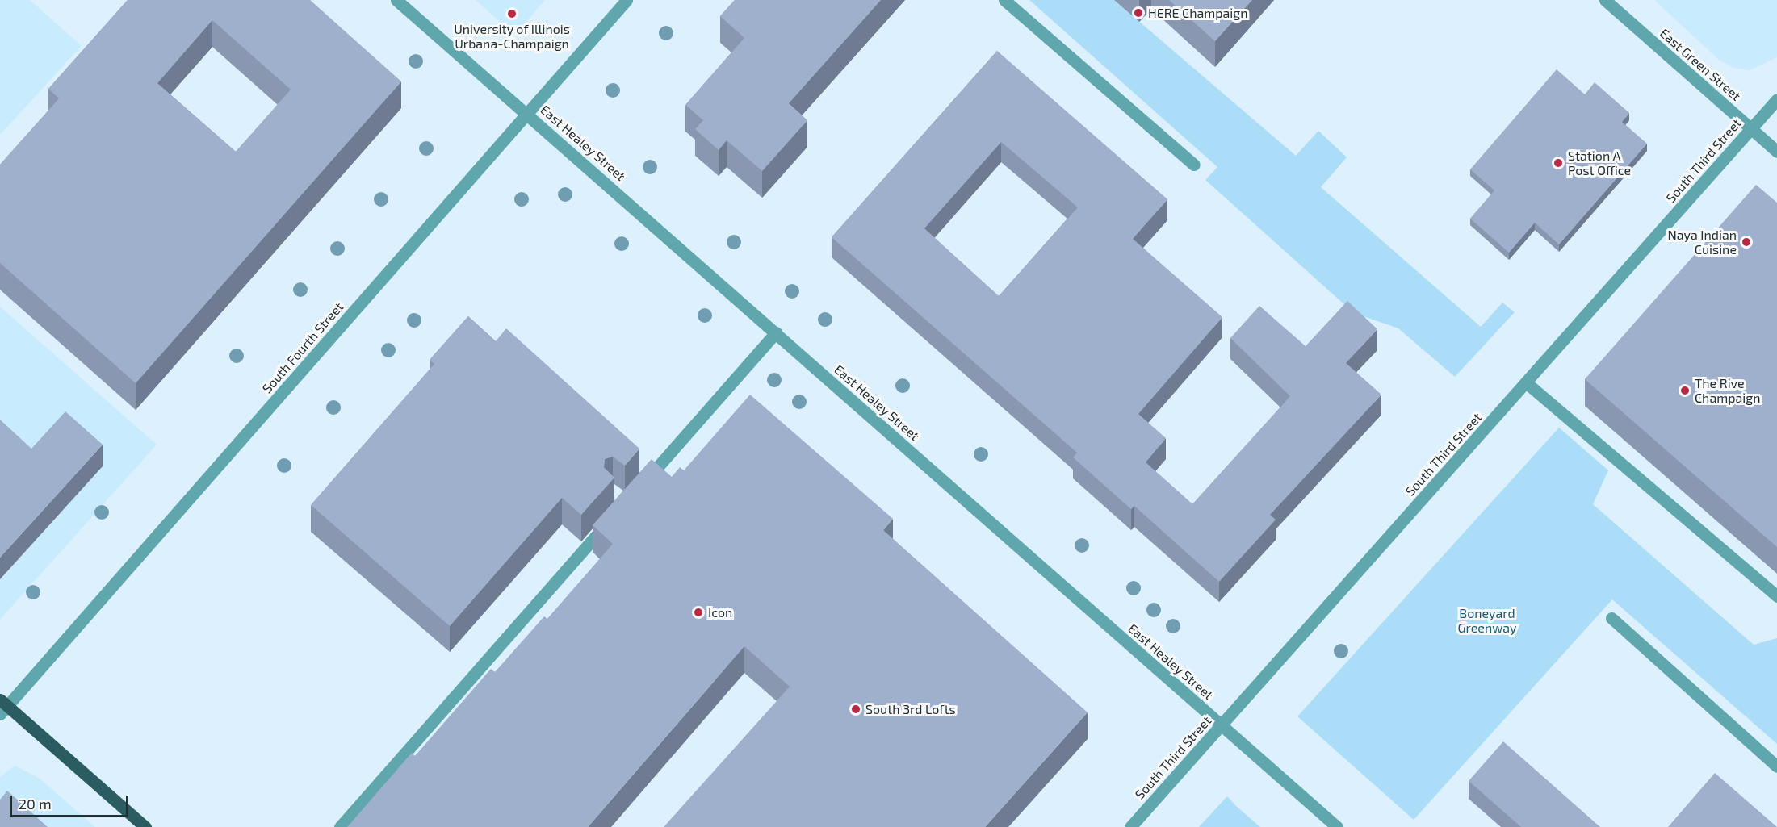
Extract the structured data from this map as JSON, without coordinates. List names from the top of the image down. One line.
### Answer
{"streets":{"street":["East Green Street","East Healey Street","South Third Street","South Fourth Street"]},"crossings":[["East Green Street","South Third Street"],["East Healey Street","South Third Street"],["East Healey Street","South Fourth Street"]],"parks":["Boneyard Greenway"],"places":["HERE Champaign","University of Illinois Urbana-Champaign","Station A Post Office","Naya Indian Cuisine","The Rive Champaign","Icon","South 3rd Lofts"],"scale_bar":"20 m"}
